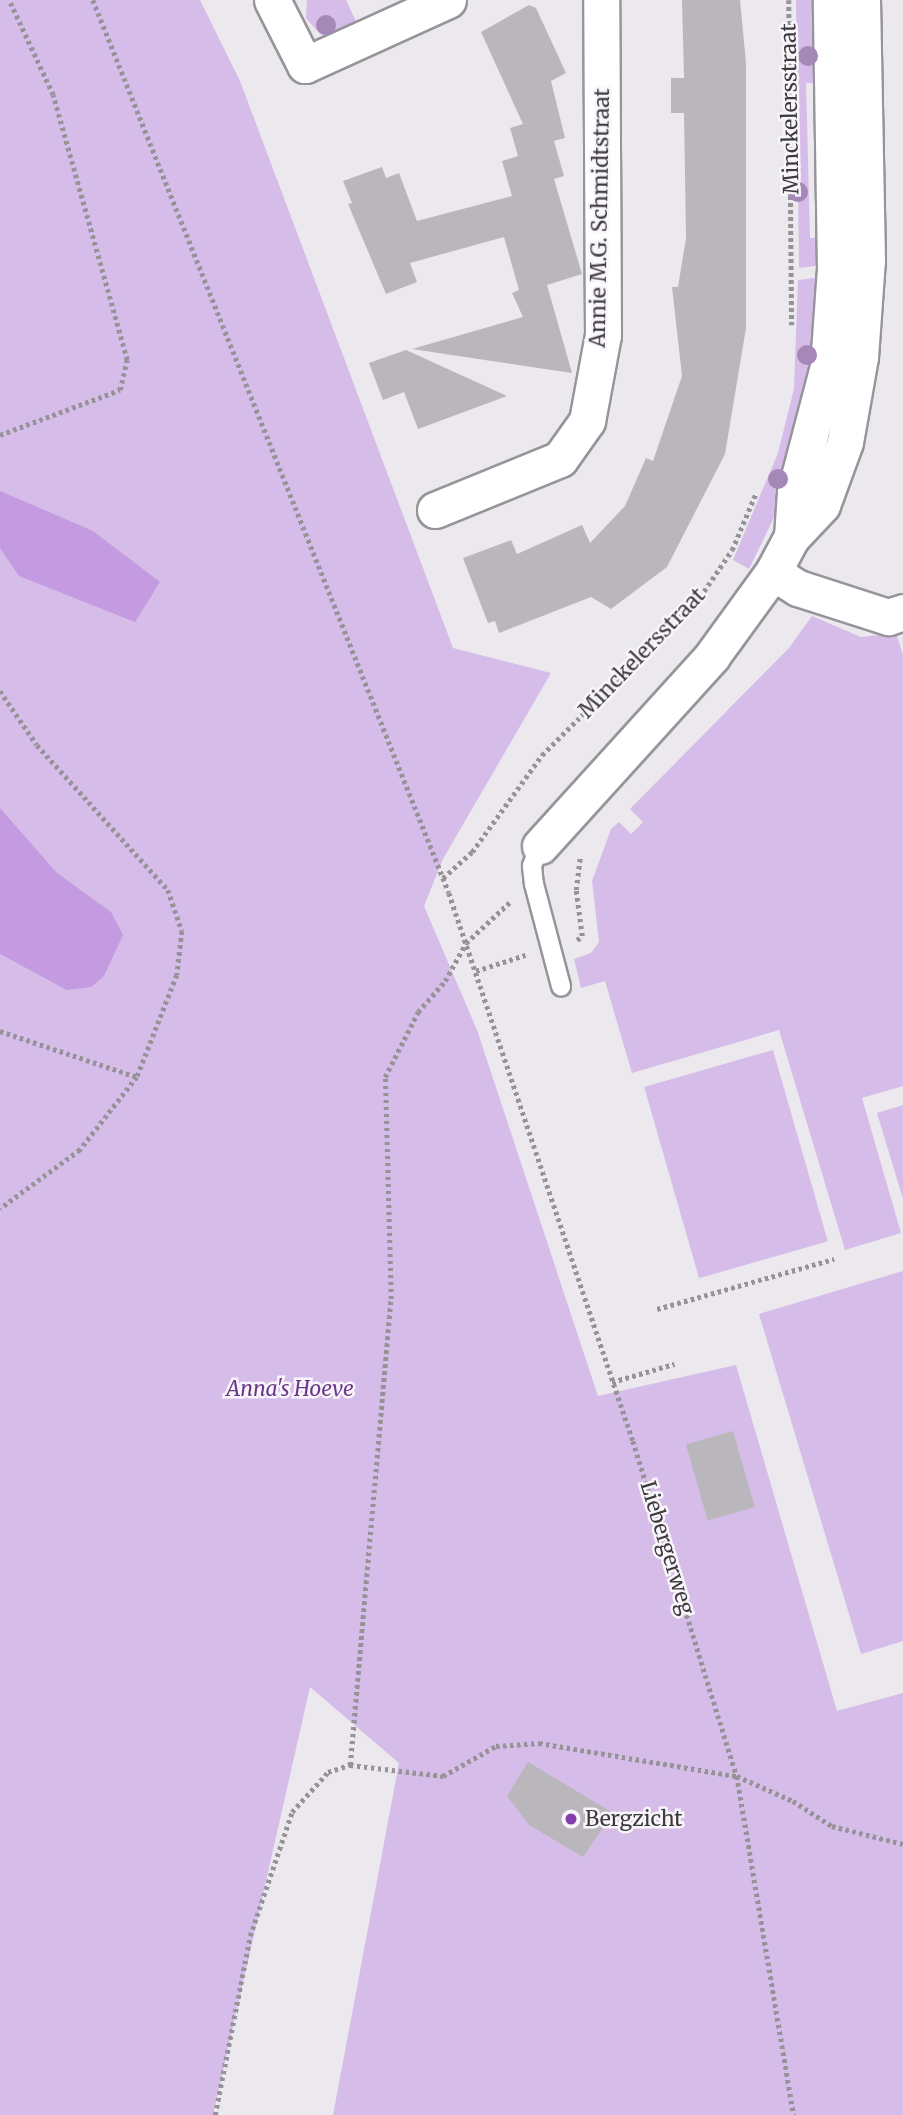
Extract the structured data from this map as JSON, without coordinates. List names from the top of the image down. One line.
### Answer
{"streets":{"street":["Minckelersstraat","Annie M.G. Schmidtstraat"],"path":["Liebergerweg"]},"crossings":[["Minckelersstraat","Liebergerweg"]],"parks":["Anna's Hoeve"],"places":["Bergzicht"]}
